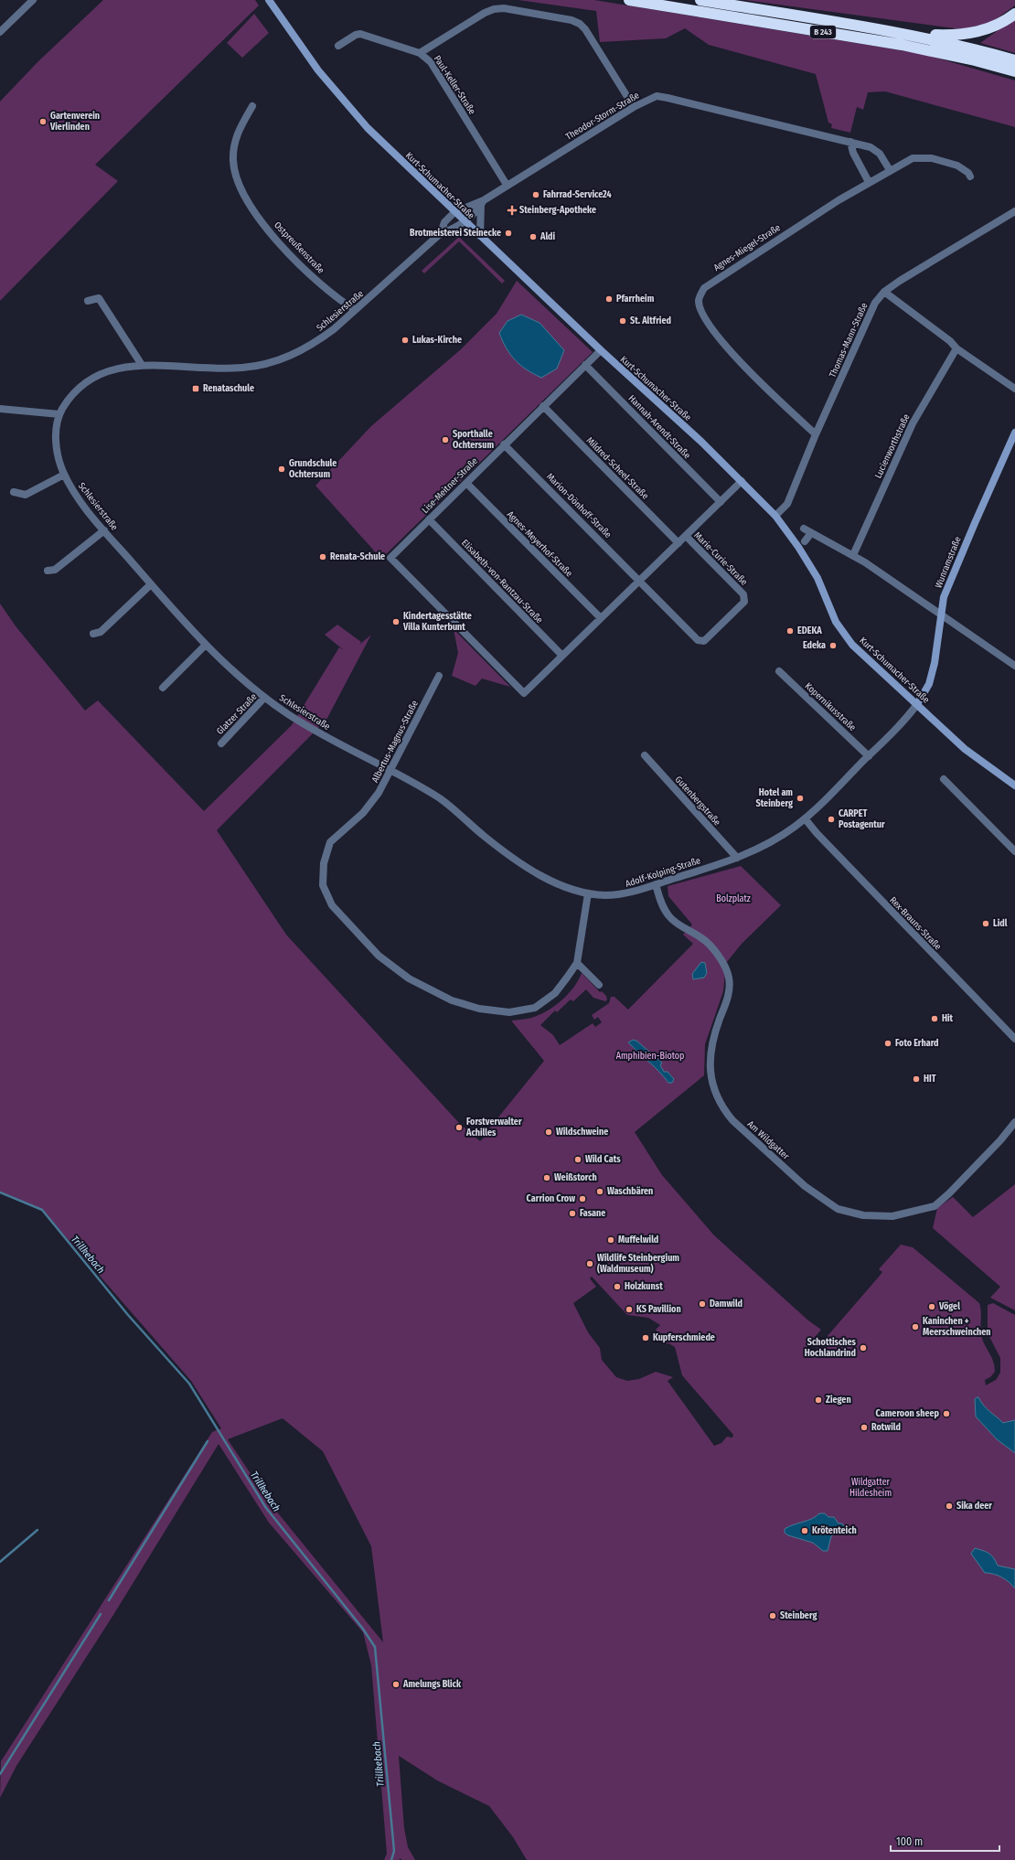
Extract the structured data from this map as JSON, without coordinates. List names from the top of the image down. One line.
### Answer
{"streets":{"highway":["B 243"],"main road":["Kurt-Schumacher-Straße","Wunramstraße"],"street":["Paul-Keller-Straße","Theodor-Storm-Straße","Ostpreußenstraße","Agnes-Miegel-Straße","Schlesierstraße","Thomas-Mann-Straße","Hannah-Arendt-Straße","Lucienworthstraße","Mildred-Scheel-Straße","Lise-Meitner-Straße","Marion-Dönhoff-Straße","Agnes-Meyerhof-Straße","Marie-Curie-Straße","Elisabeth-von-Rantzau-Straße","Kopernikusstraße","Glatzer Straße","Albertus-Magnus-Straße","Gutenbergstraße","Adolf-Kolping-Straße","Rex-Brauns-Straße","Am Wildgatter"]},"crossings":[["Paul-Keller-Straße","Theodor-Storm-Straße"],["Theodor-Storm-Straße","Kurt-Schumacher-Straße"],["Theodor-Storm-Straße","Agnes-Miegel-Straße"],["Theodor-Storm-Straße","Schlesierstraße"],["Kurt-Schumacher-Straße","Schlesierstraße"],["Kurt-Schumacher-Straße","Thomas-Mann-Straße"],["Kurt-Schumacher-Straße","Lise-Meitner-Straße"],["Kurt-Schumacher-Straße","Marie-Curie-Straße"],["Kurt-Schumacher-Straße","Wunramstraße"],["Kurt-Schumacher-Straße","Adolf-Kolping-Straße"],["Ostpreußenstraße","Schlesierstraße"],["Agnes-Miegel-Straße","Thomas-Mann-Straße"],["Schlesierstraße","Glatzer Straße"],["Schlesierstraße","Albertus-Magnus-Straße"],["Schlesierstraße","Adolf-Kolping-Straße"],["Hannah-Arendt-Straße","Lise-Meitner-Straße"],["Hannah-Arendt-Straße","Marie-Curie-Straße"],["Mildred-Scheel-Straße","Lise-Meitner-Straße"],["Mildred-Scheel-Straße","Marie-Curie-Straße"],["Lise-Meitner-Straße","Marion-Dönhoff-Straße"],["Lise-Meitner-Straße","Agnes-Meyerhof-Straße"],["Lise-Meitner-Straße","Marie-Curie-Straße"],["Lise-Meitner-Straße","Elisabeth-von-Rantzau-Straße"],["Marion-Dönhoff-Straße","Marie-Curie-Straße"],["Agnes-Meyerhof-Straße","Marie-Curie-Straße"],["Marie-Curie-Straße","Elisabeth-von-Rantzau-Straße"],["Wunramstraße","Adolf-Kolping-Straße"],["Kopernikusstraße","Adolf-Kolping-Straße"],["Albertus-Magnus-Straße","Adolf-Kolping-Straße"],["Gutenbergstraße","Adolf-Kolping-Straße"],["Adolf-Kolping-Straße","Rex-Brauns-Straße"],["Adolf-Kolping-Straße","Am Wildgatter"]],"water":["Trillkebach"],"parks":["Bolzplatz","Amphibien-Biotop","Wildgatter Hildesheim"],"places":{"other":["Gartenverein Vierlinden","Fahrrad-Service24","Brotmeisterei Steinecke","Aldi","Pfarrheim","St. Altfried","Lukas-Kirche","Sporthalle Ochtersum","Grundschule Ochtersum","Renata-Schule","Kindertagesstätte Villa Kunterbunt","EDEKA","Edeka","Hotel am Steinberg","CARPET Postagentur","Lidl","Hit","Foto Erhard","HIT","Forstverwalter Achilles","Wildschweine","Wild Cats","Weißstorch","Waschbären","Carrion Crow","Fasane","Muffelwild","Wildlife Steinbergium (Waldmuseum)","Holzkunst","Damwild","Vögel","KS Pavillion","Kaninchen + Meerschweinchen","Kupferschmiede","Schottisches Hochlandrind","Ziegen","Cameroon sheep","Rotwild","Sika deer","Krötenteich","Steinberg","Amelungs Blick"],"health":["Steinberg-Apotheke"],"transit":["Renataschule"]},"scale_bar":"100 m"}
